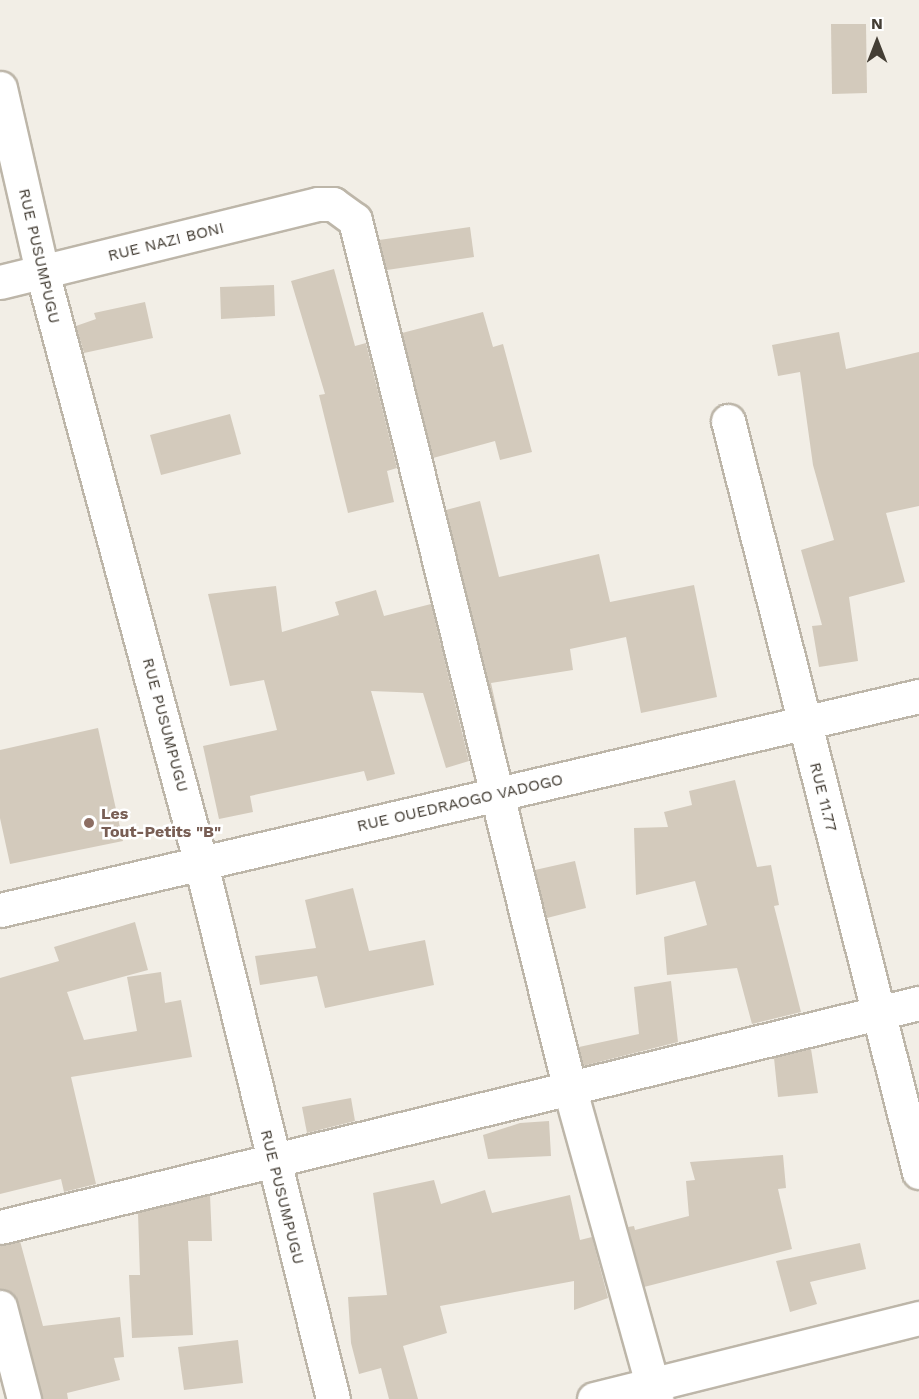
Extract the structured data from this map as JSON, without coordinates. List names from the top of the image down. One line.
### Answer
{"streets":{"street":["RUE NAZI BONI","RUE PUSUMPUGU","RUE 11.77","RUE OUEDRAOGO VADOGO"]},"crossings":[["RUE NAZI BONI","RUE PUSUMPUGU"],["RUE NAZI BONI","RUE OUEDRAOGO VADOGO"],["RUE PUSUMPUGU","RUE OUEDRAOGO VADOGO"],["RUE 11.77","RUE OUEDRAOGO VADOGO"]],"places":["Les Tout-Petits \"B\""],"north":"top"}
